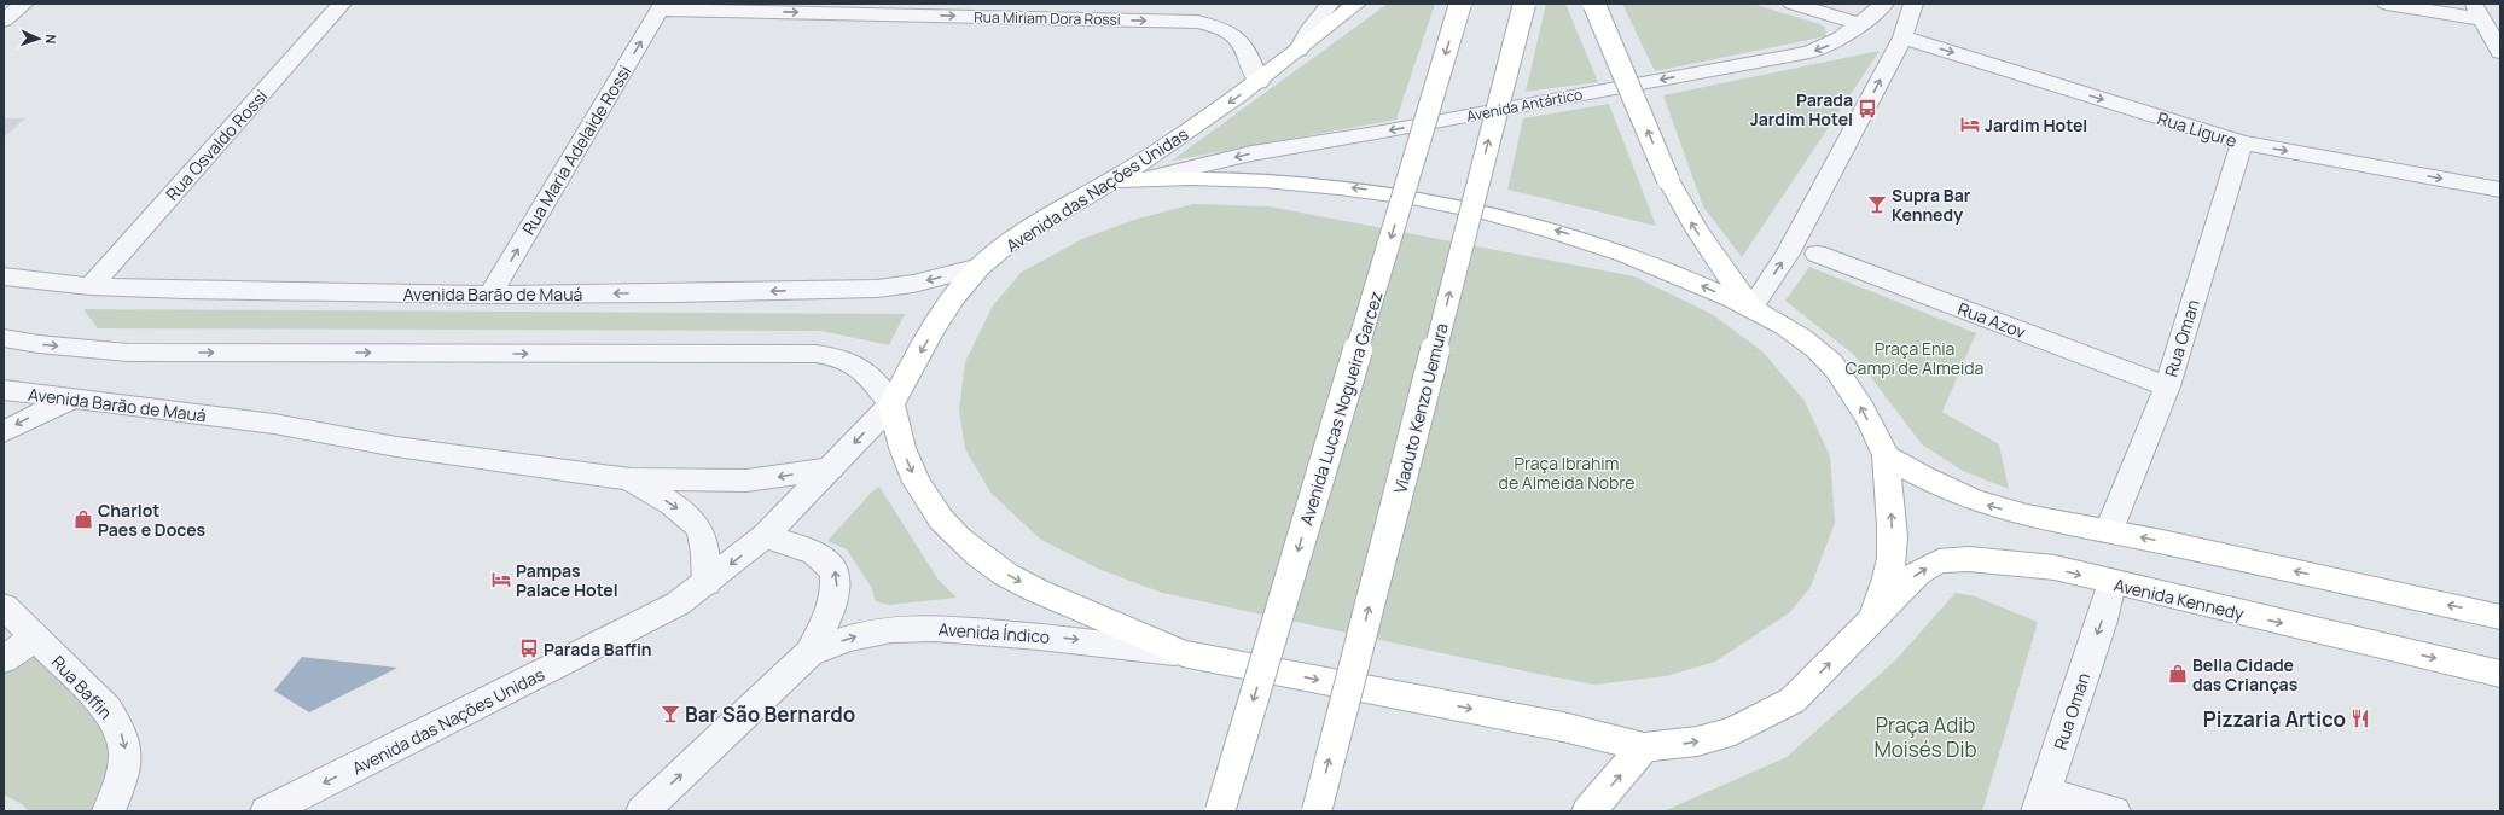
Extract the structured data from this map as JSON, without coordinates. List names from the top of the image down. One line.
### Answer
{"streets":{"main road":["Avenida das Nações Unidas","Avenida Lucas Nogueira Garcez","Viaduto Kenzo Uemura","Avenida Kennedy"],"street":["Rua Miriam Dora Rossi","Avenida Antártico","Rua Ligure","Rua Osvaldo Rossi","Rua Maria Adelaide Rossi","Avenida Barão de Mauá","Rua Azov","Rua Oman","Avenida Índico","Rua Baffin"]},"crossings":[["Rua Miriam Dora Rossi","Rua Maria Adelaide Rossi"],["Rua Miriam Dora Rossi","Avenida das Nações Unidas"],["Rua Ligure","Rua Oman"],["Rua Osvaldo Rossi","Avenida Barão de Mauá"],["Rua Maria Adelaide Rossi","Avenida Barão de Mauá"],["Avenida das Nações Unidas","Avenida Barão de Mauá"],["Avenida das Nações Unidas","Avenida Índico"],["Rua Azov","Rua Oman"],["Rua Oman","Avenida Kennedy"]],"one_way":["Rua Miriam Dora Rossi","Avenida Antártico","Rua Ligure","Rua Maria Adelaide Rossi","Avenida das Nações Unidas","Rua Oman","Avenida Lucas Nogueira Garcez","Viaduto Kenzo Uemura","Rua Baffin"],"parks":["Praça Enia Campi de Almeida","Praça Ibrahim de Almeida Nobre","Praça Adib Moisés Dib"],"places":{"bus stop":["Parada Jardim Hotel","Parada Baffin"],"hotel":["Jardim Hotel","Pampas Palace Hotel"],"bar":["Supra Bar Kennedy","Bar São Bernardo"],"shop":["Charlot Paes e Doces","Bella Cidade das Crianças"],"restaurant":["Pizzaria Artico"]},"north":"right"}
